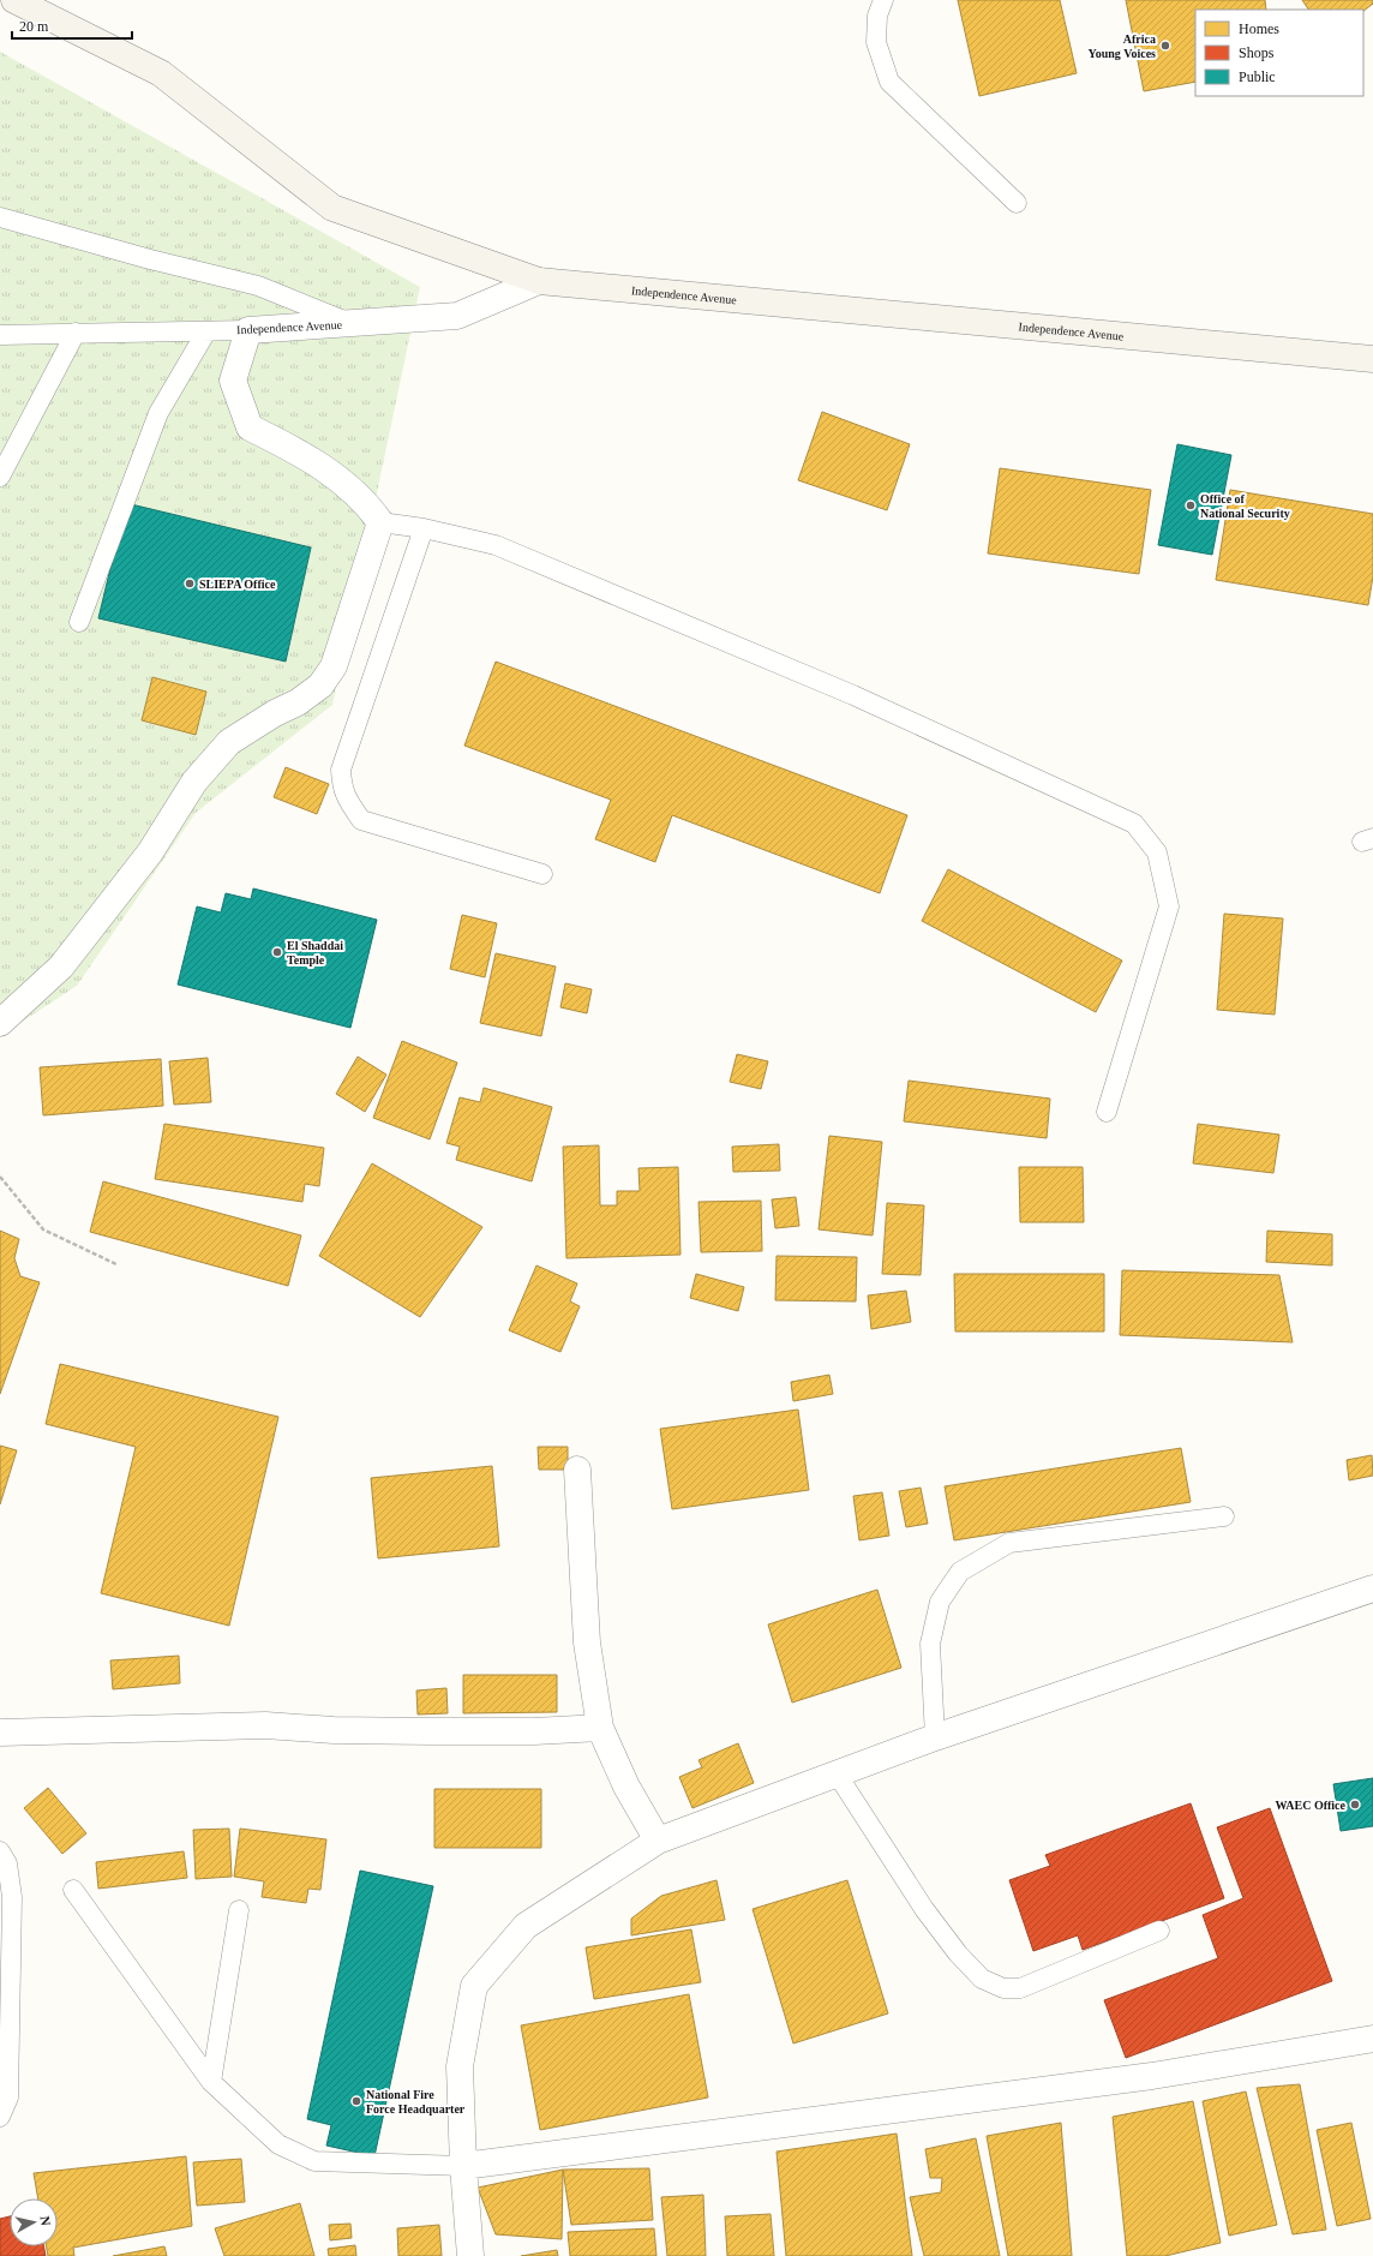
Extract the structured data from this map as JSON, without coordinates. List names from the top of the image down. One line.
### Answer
{"streets":{"street":["Independence Avenue"]},"places":["Africa Young Voices","Office of National Security","SLIEPA Office","El Shaddai Temple","WAEC Office","National Fire Force Headquarter"],"legend":["Homes","Shops","Public"],"scale_bar":"20 m","north":"right"}
